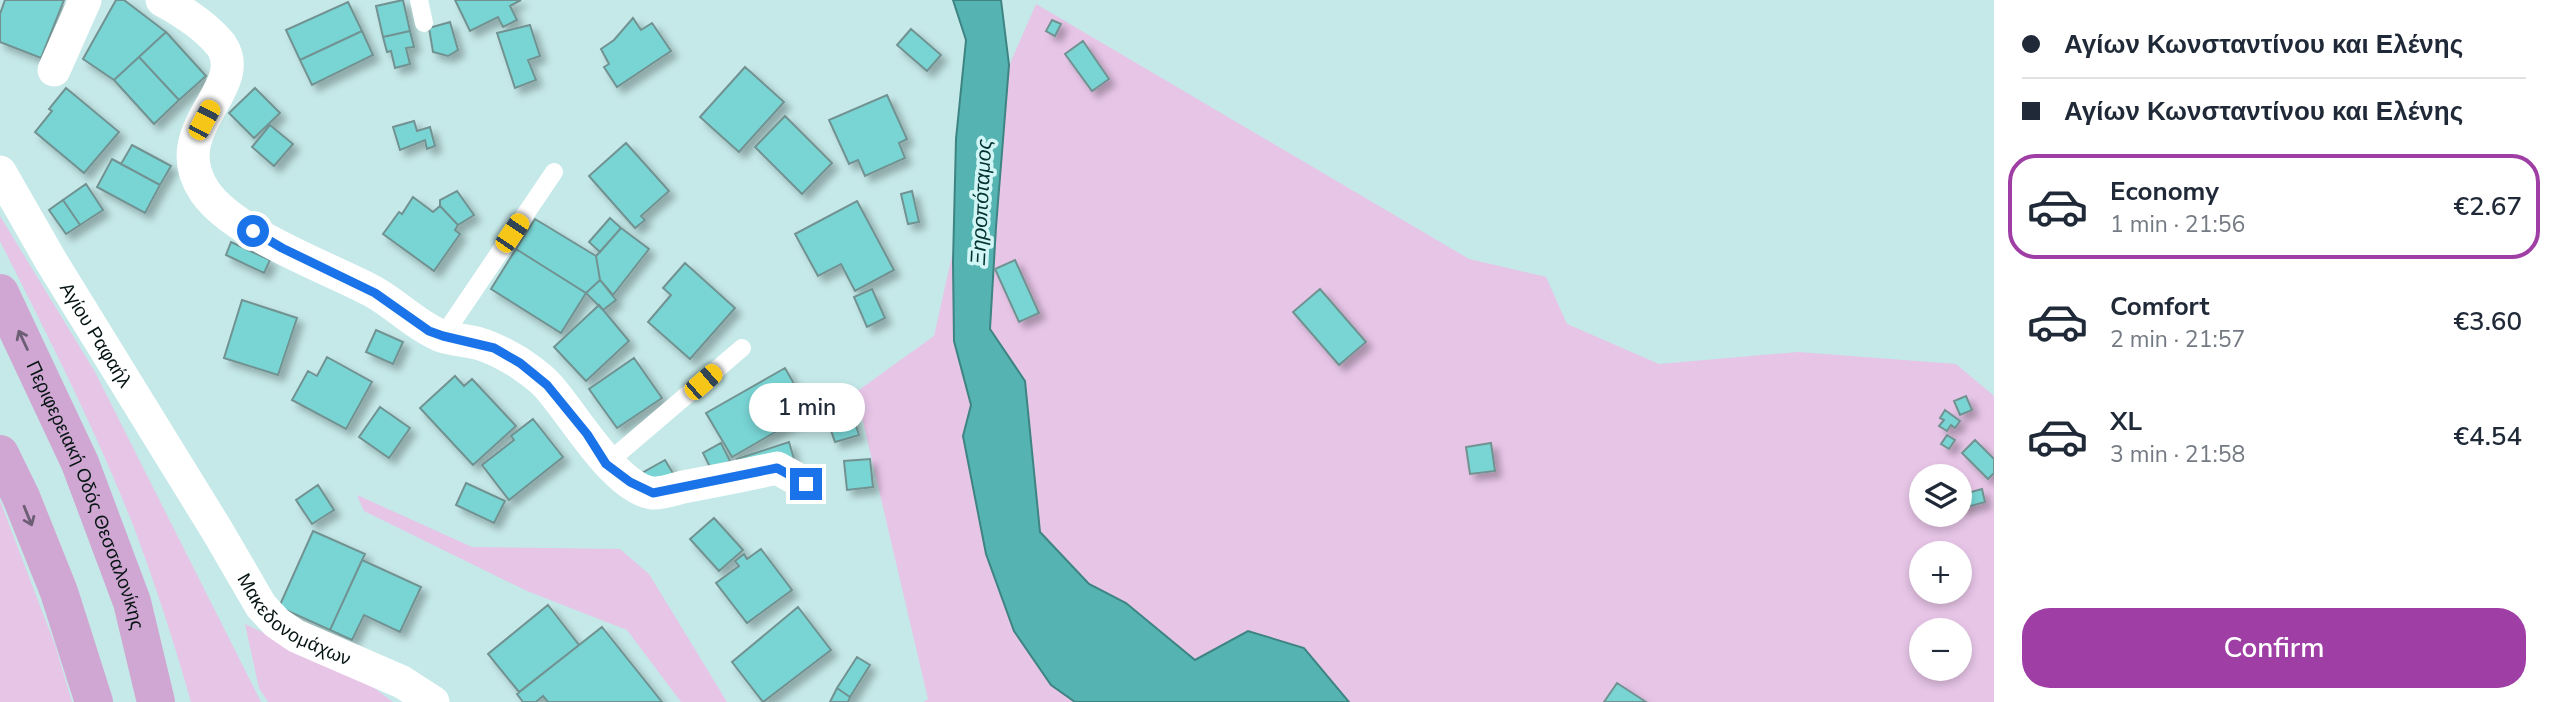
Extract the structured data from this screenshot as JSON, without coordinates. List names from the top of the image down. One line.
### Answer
{"streets":{"highway":["Περιφερειακή Οδός Θεσσαλονίκης"],"street":["Αγίου Ραφαήλ","Μακεδονομάχων"]},"crossings":[["Αγίου Ραφαήλ","Μακεδονομάχων"]],"water":["Ξηροπόταμος"],"page":{"banner":["Αγίων Κωνσταντίνου και Ελένης","Αγίων Κωνσταντίνου και Ελένης"],"list":[{"name":"Economy","note":"1 min · 21:56","value":"€2.67"},{"name":"Comfort","note":"2 min · 21:57","value":"€3.60"},{"name":"XL","note":"3 min · 21:58","value":"€4.54"}],"bubble":"1 min","map_buttons":["+","−"],"buttons":"Confirm"}}
